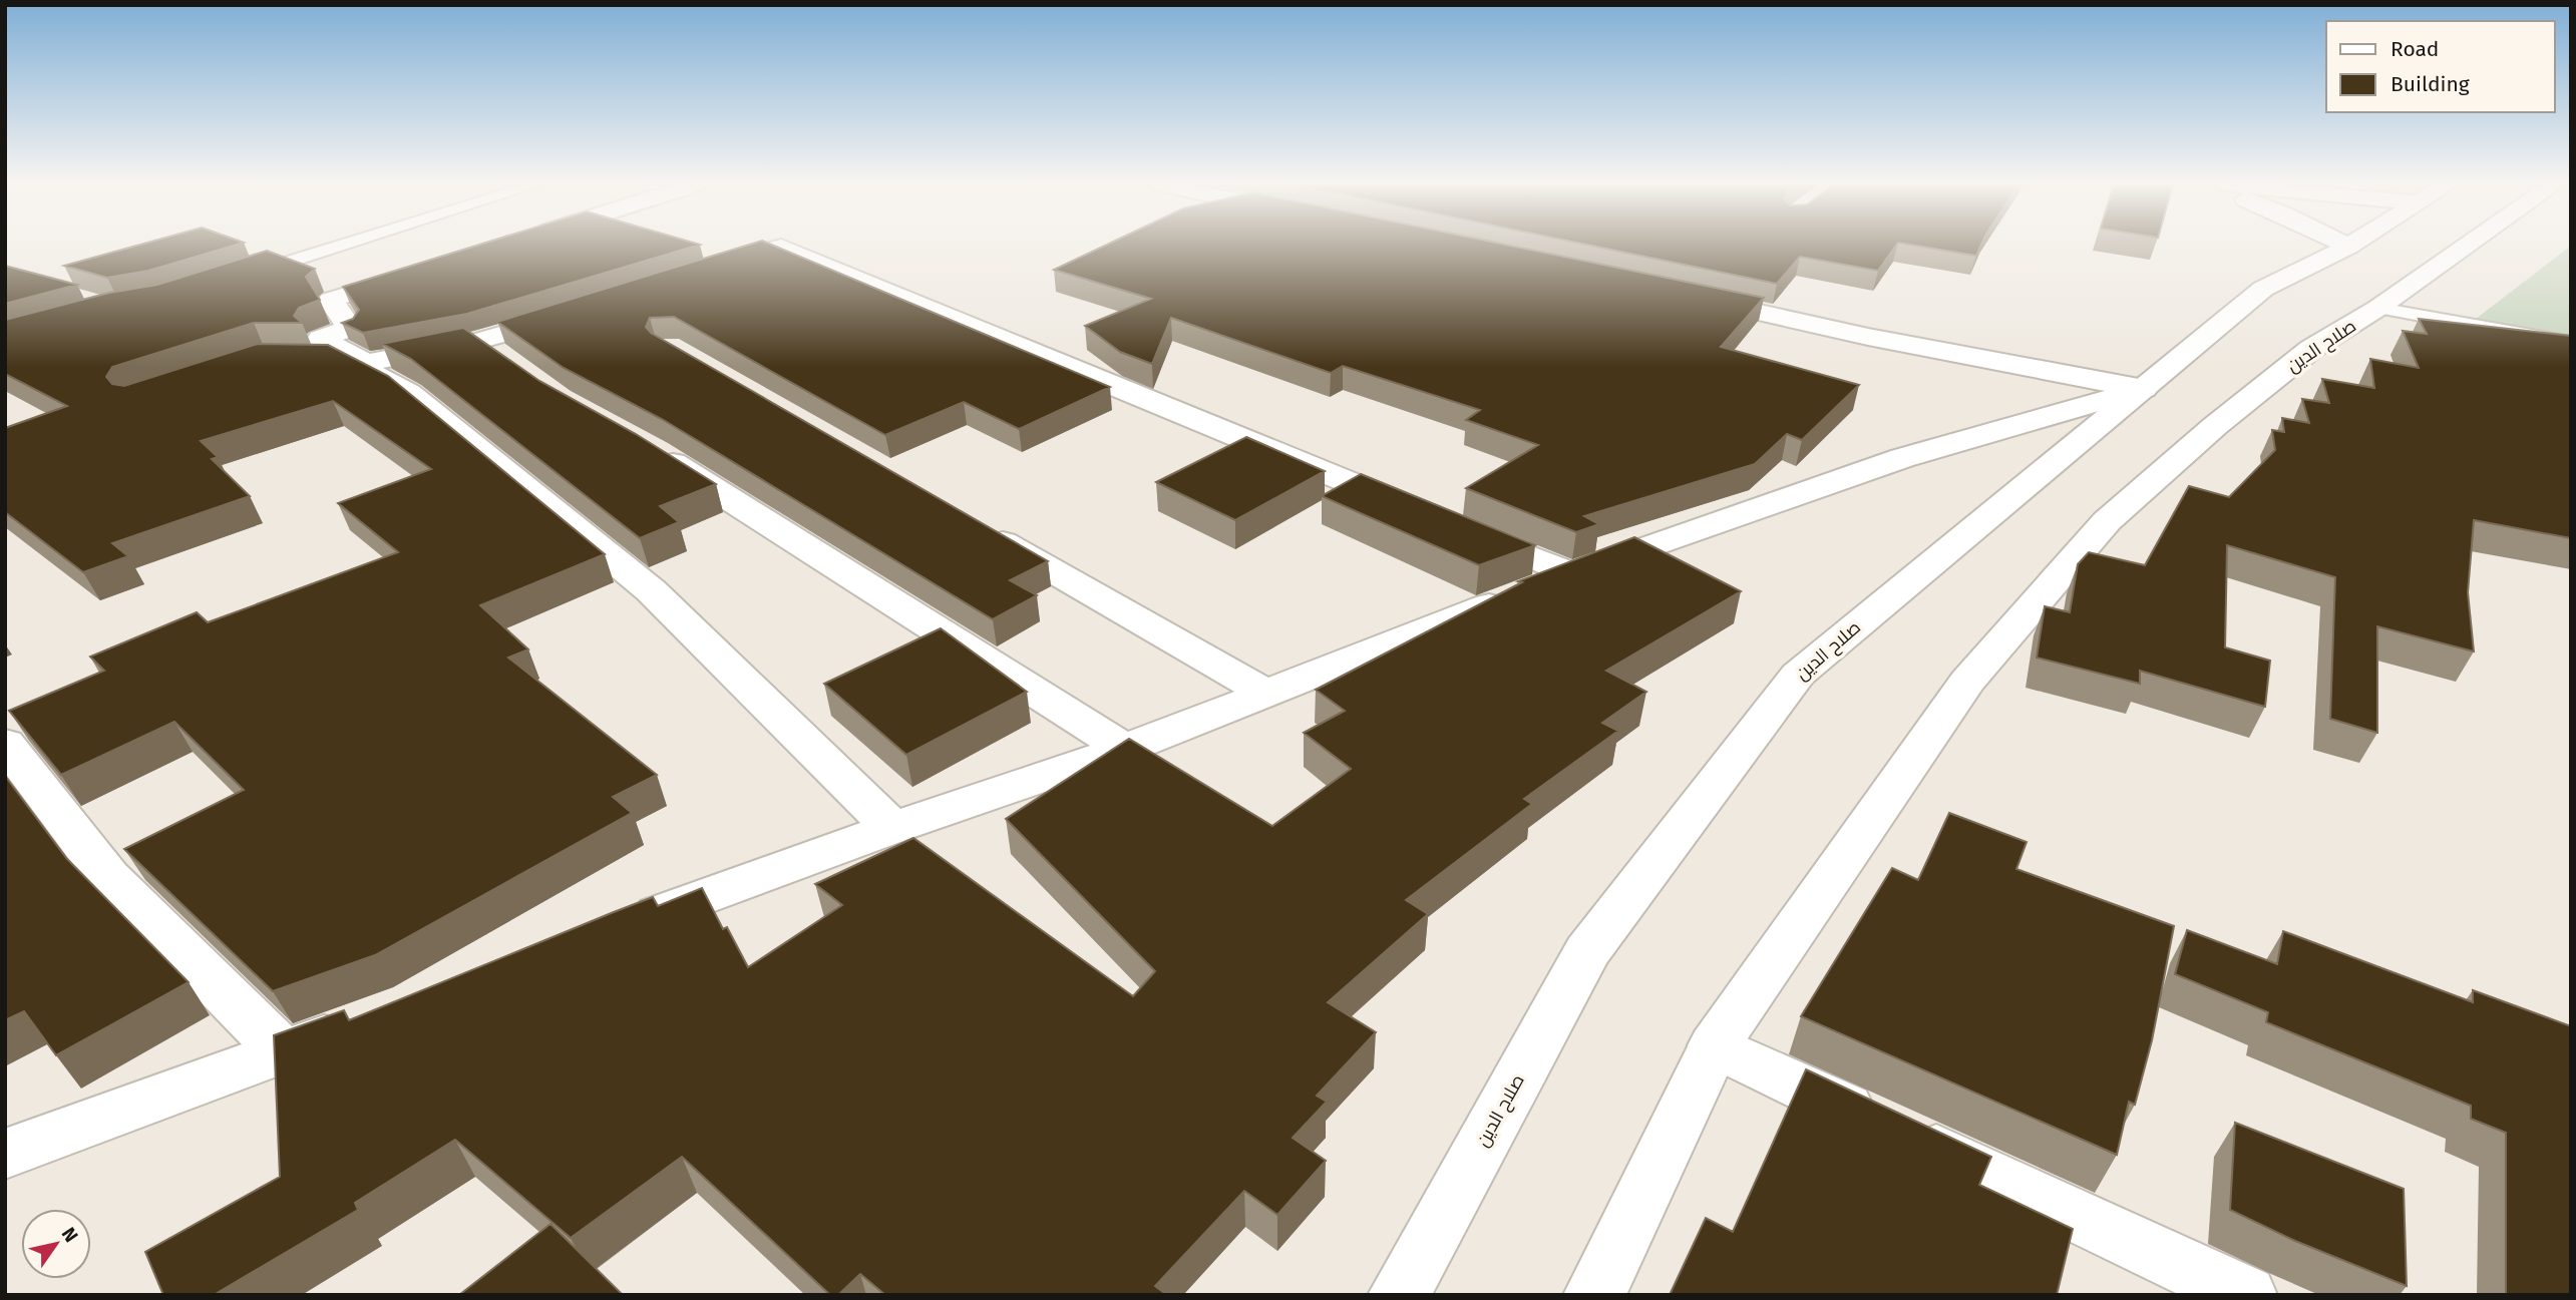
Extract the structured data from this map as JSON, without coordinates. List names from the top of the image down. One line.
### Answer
{"streets":{"main road":["صلاح الدين"]},"legend":["Road","Building"],"north":"top right"}
